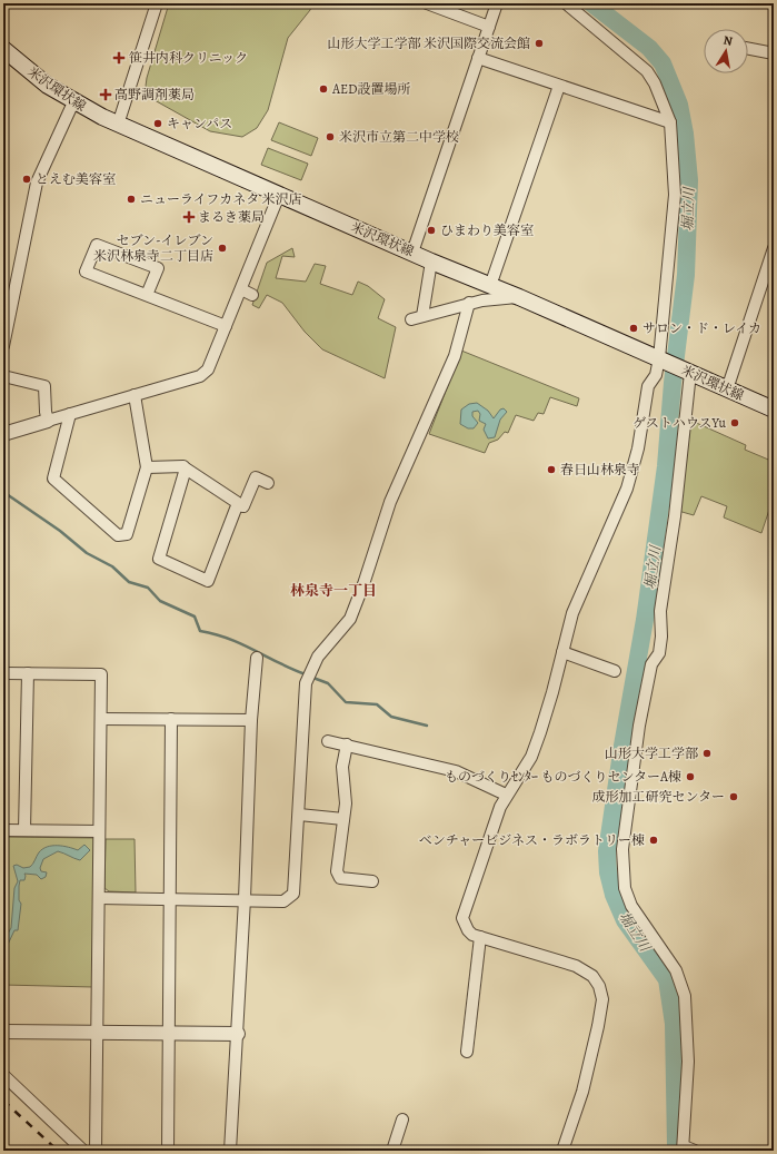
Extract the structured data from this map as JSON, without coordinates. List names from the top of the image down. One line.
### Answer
{"streets":{"main road":["米沢環状線"]},"districts":["林泉寺一丁目"],"water":["堀立川"],"places":{"other":["山形大学工学部 米沢国際交流会館","AED設置場所","キャンパス","米沢市立第二中学校","とえむ美容室","ニューライフカネタ 米沢店","ひまわり美容室","セブン-イレブン 米沢林泉寺二丁目店","サロン・ド・レイカ","ゲストハウスYu","春日山林泉寺","山形大学工学部","ものづくりｾﾝﾀｰ ものづくりセンターA棟","成形加工研究センター","ベンチャービジネス・ラボラトリー棟"],"health":["笹井内科クリニック","高野調剤薬局","まるき薬局"]},"north":"top"}
